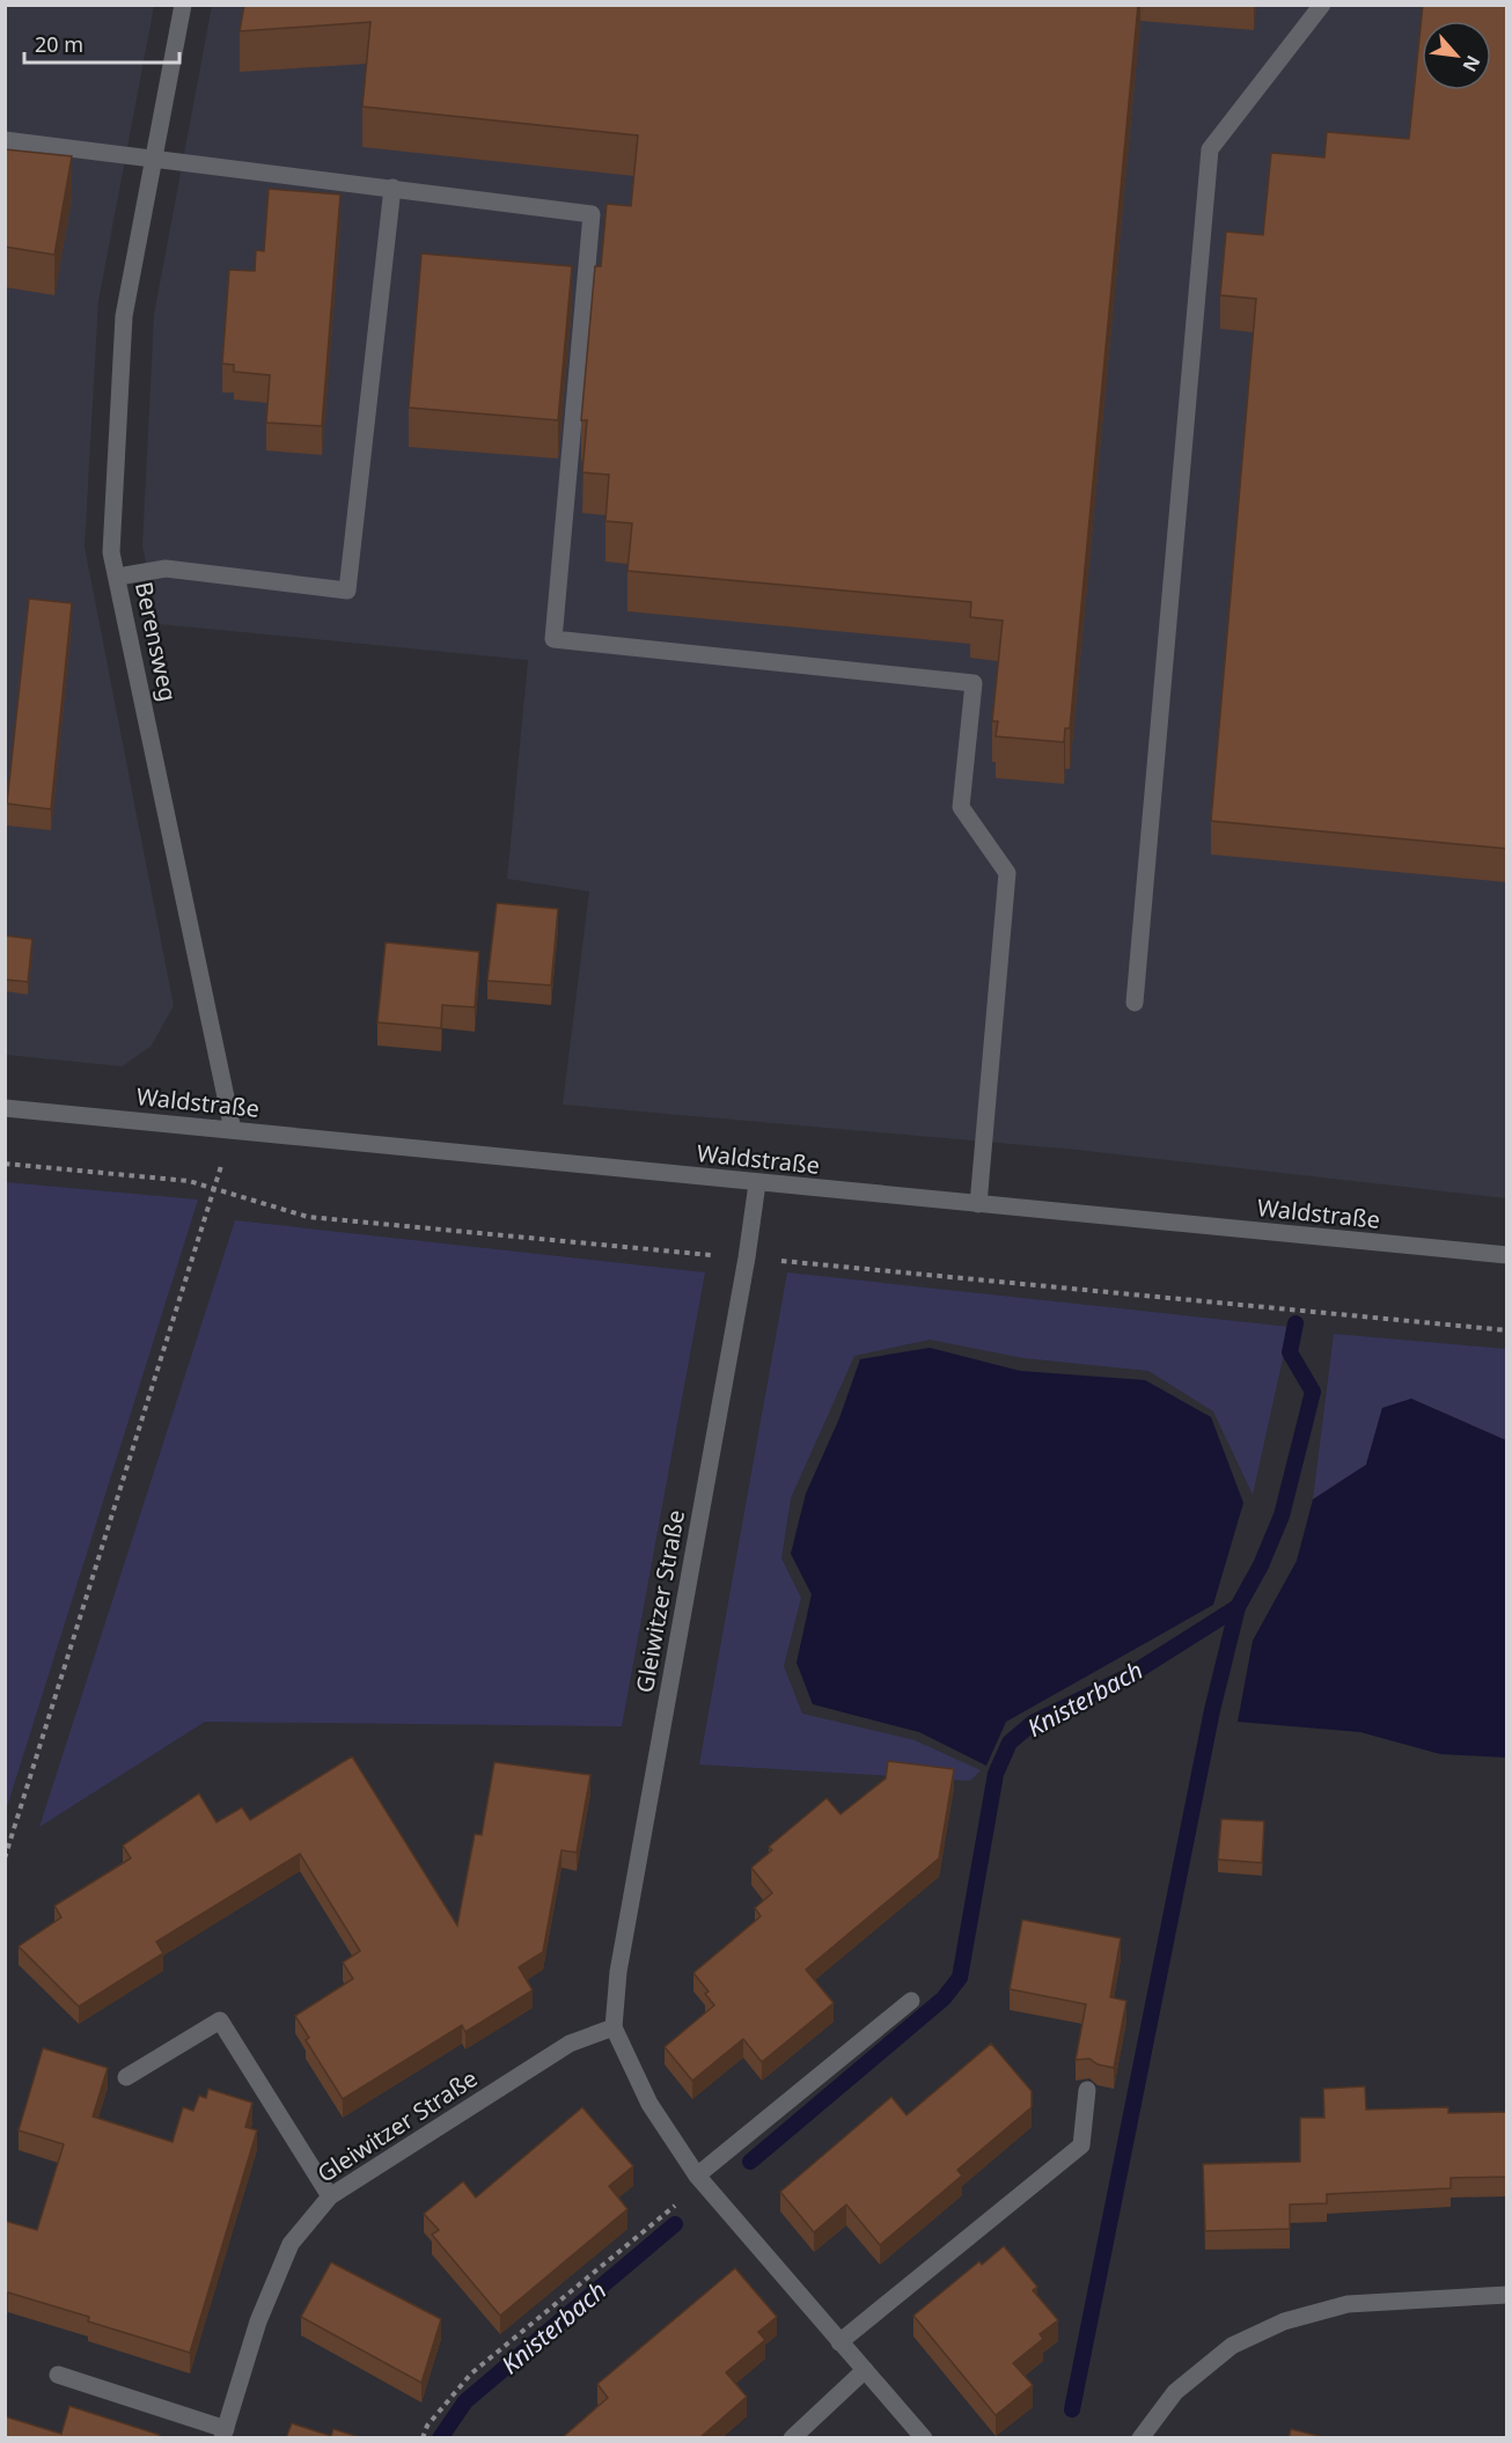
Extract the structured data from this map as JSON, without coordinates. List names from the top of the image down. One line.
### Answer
{"streets":{"street":["Berensweg","Waldstraße","Gleiwitzer Straße"]},"crossings":[["Berensweg","Waldstraße"],["Waldstraße","Gleiwitzer Straße"]],"water":["Knisterbach"],"scale_bar":"20 m","north":"bottom right"}
